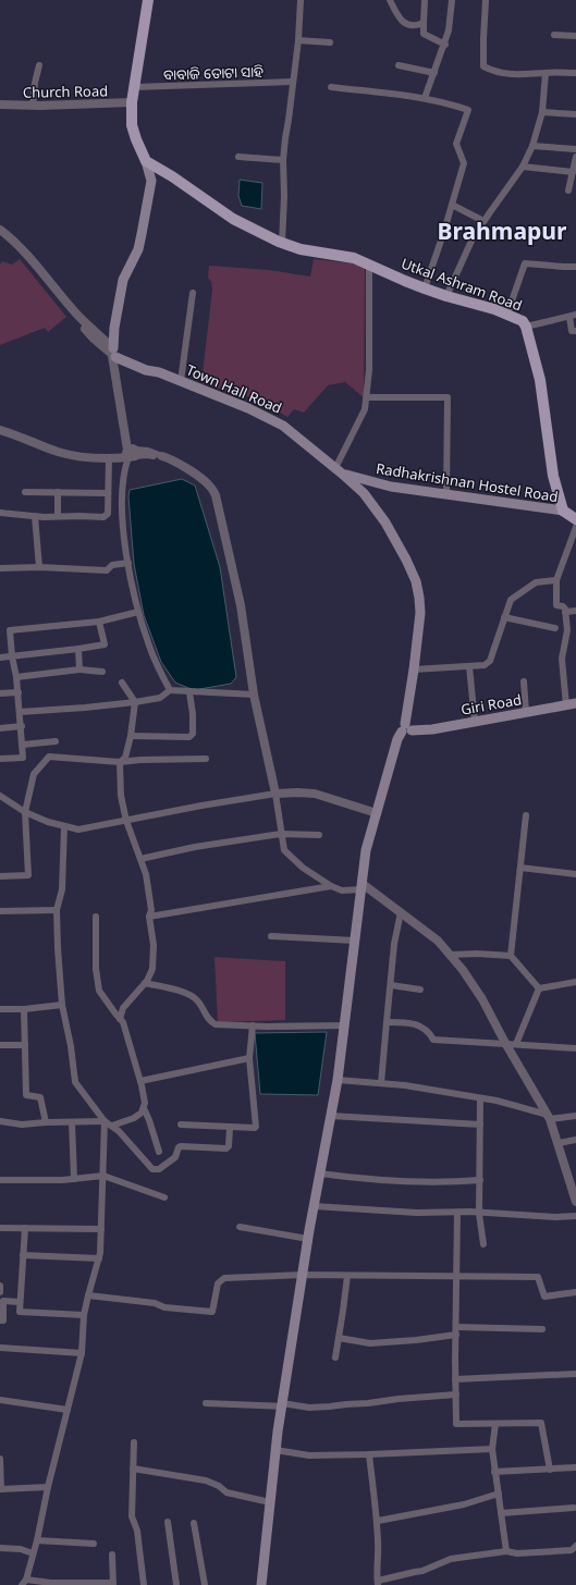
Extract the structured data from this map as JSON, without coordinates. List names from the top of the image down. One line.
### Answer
{"streets":{"main road":["Utkal Ashram Road","Town Hall Road","Radhakrishnan Hostel Road","Giri Road"],"street":["ବାବାଜି ତୋଟା ସାହି","Church Road"]},"crossings":[["Utkal Ashram Road","Radhakrishnan Hostel Road"],["Town Hall Road","Radhakrishnan Hostel Road"],["Town Hall Road","Giri Road"]],"districts":["Brahmapur"]}
